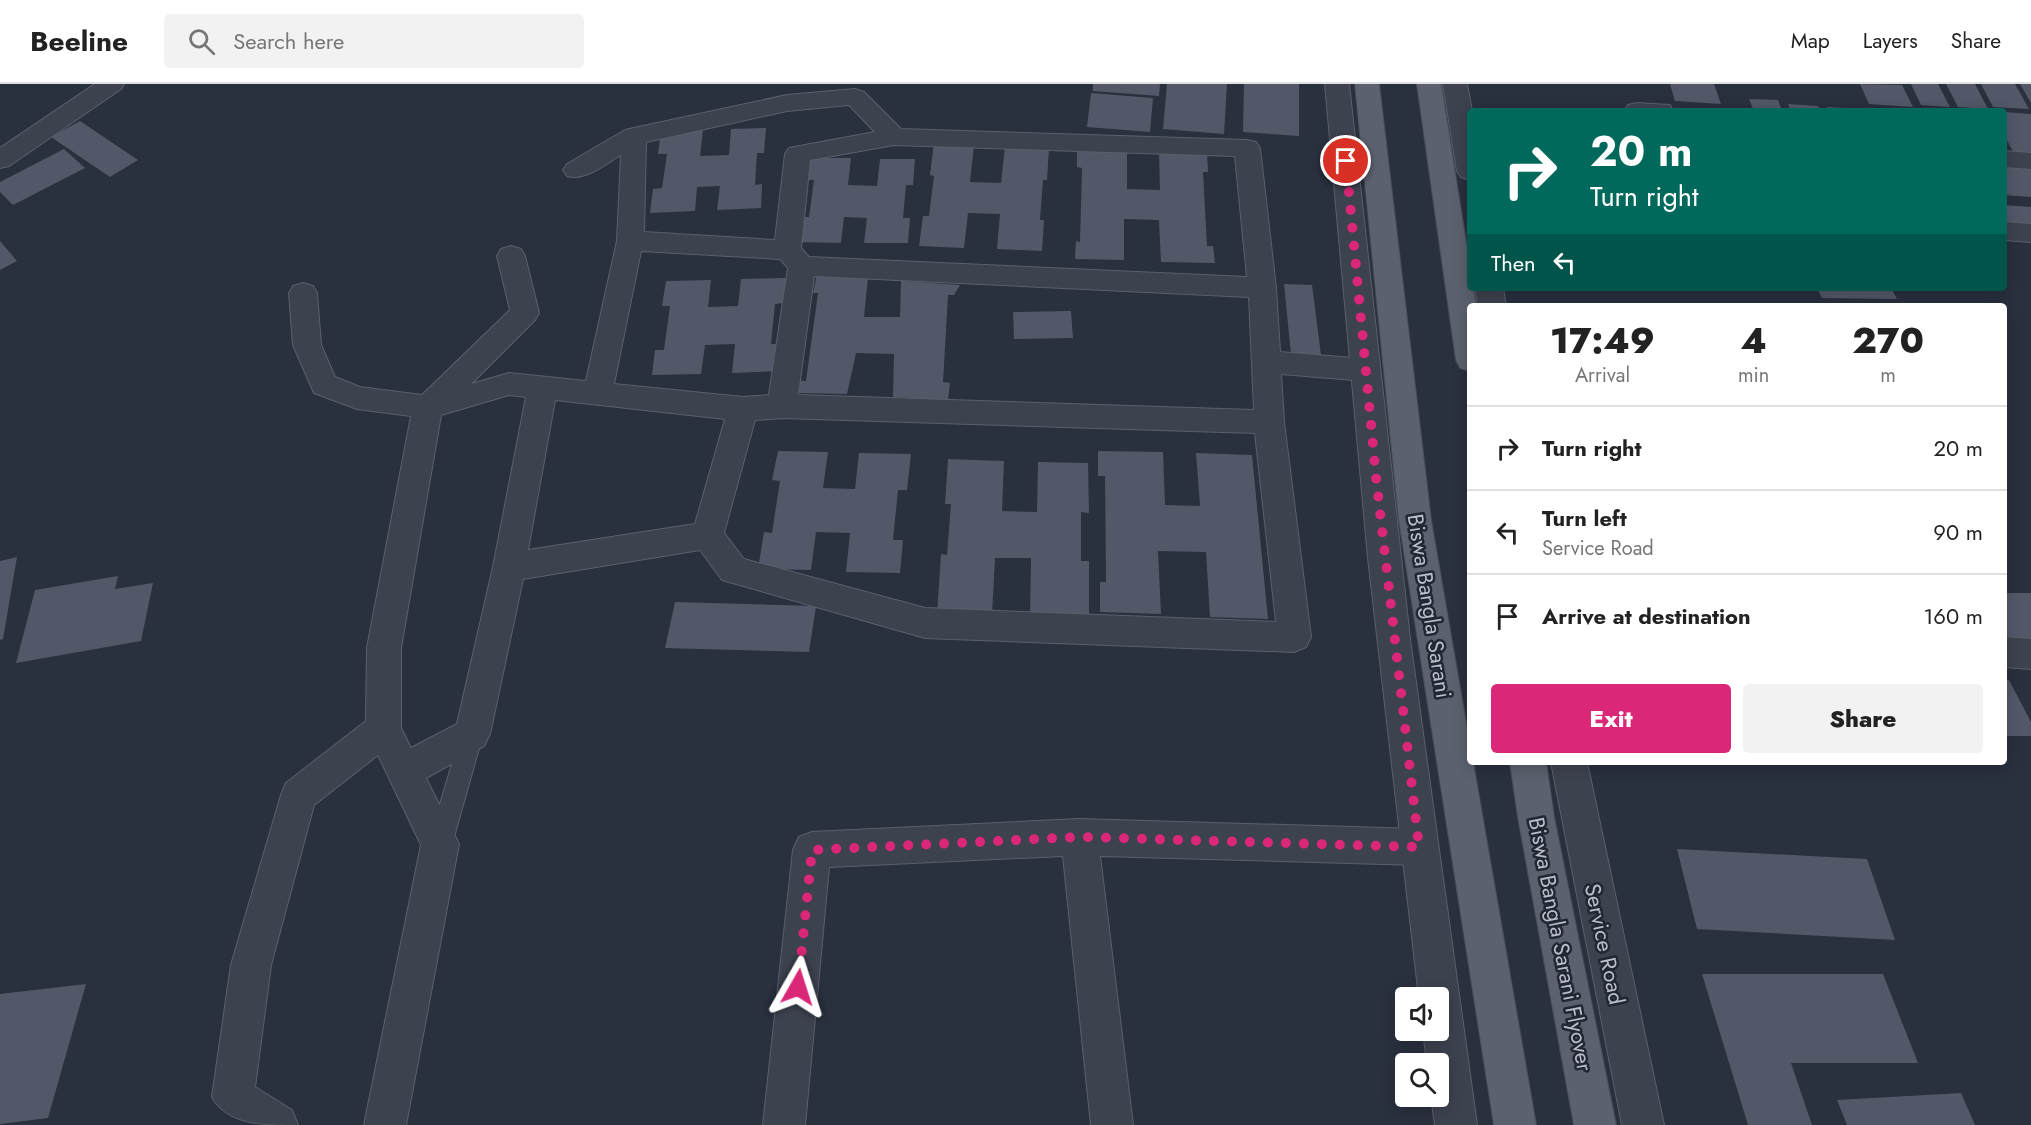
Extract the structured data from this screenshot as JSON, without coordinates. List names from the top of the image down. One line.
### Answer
{"streets":{"main road":["Biswa Bangla Sarani","Biswa Bangla Sarani Flyover"],"street":["Service Road"]},"page":{"header":"Beeline","search":"Search here","nav":["Map","Layers","Share"],"turn":["20 m","Turn right"],"then":"Then","eta":["17:49","Arrival","4","min","270","m"],"list":[{"name":"Turn right","value":"20 m"},{"name":"Turn left","note":"Service Road","value":"90 m"},{"name":"Arrive at destination","value":"160 m"}],"buttons":["Exit","Share"]}}
